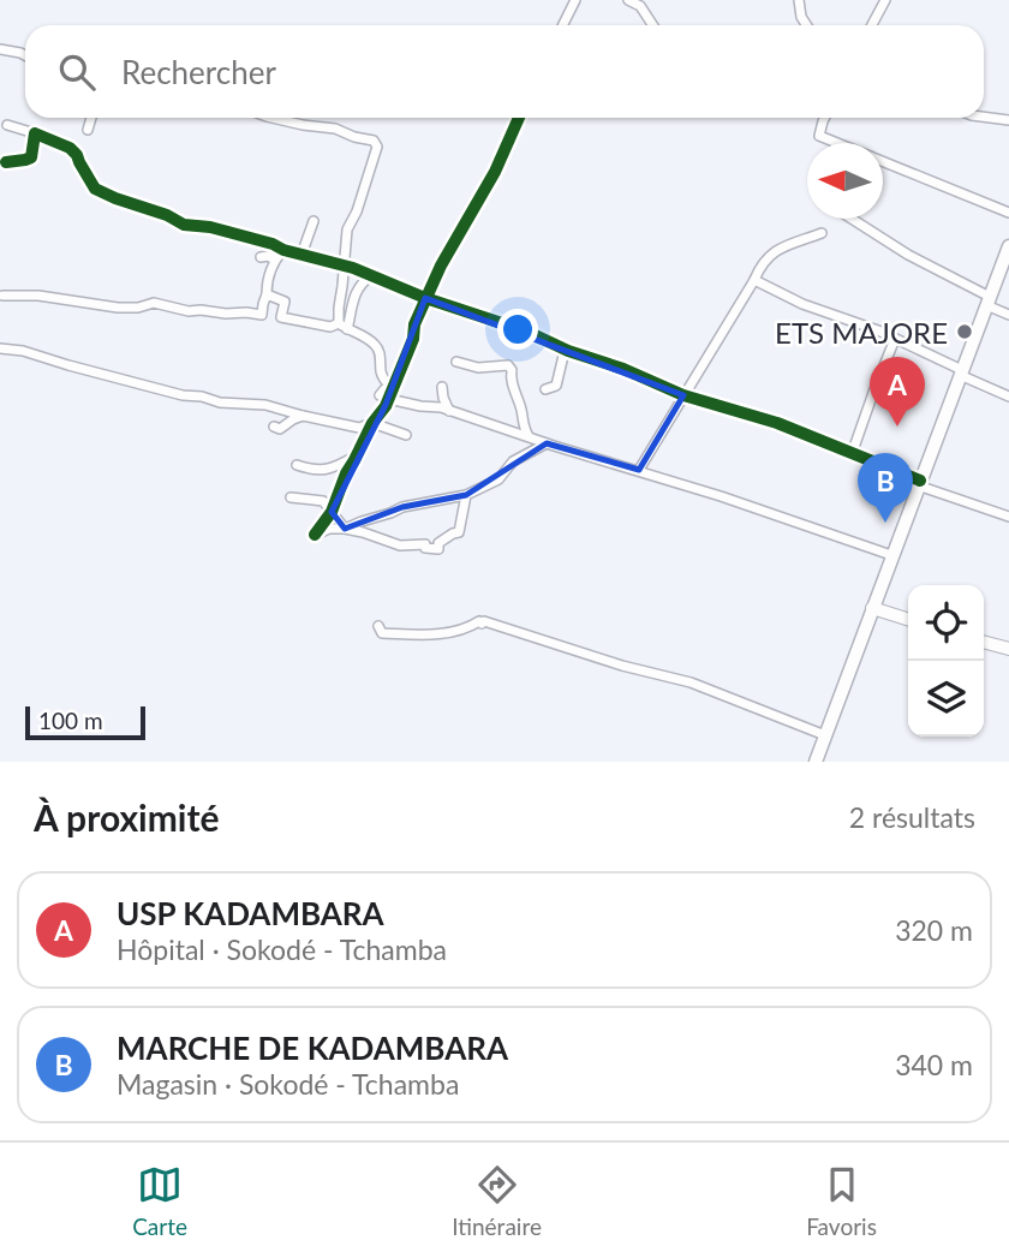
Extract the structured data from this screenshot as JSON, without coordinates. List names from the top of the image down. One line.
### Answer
{"places":["ETS MAJORE"],"scale_bar":"100 m","north":"left","page":{"search":"Rechercher","pins":["A","B"],"scale":"100 m","heading":["À proximité","2 résultats"],"list":[{"mark":"A","name":"USP KADAMBARA","note":"Hôpital · Sokodé - Tchamba","value":"320 m"},{"mark":"B","name":"MARCHE DE KADAMBARA","note":"Magasin · Sokodé - Tchamba","value":"340 m"}],"nav":["Carte","Itinéraire","Favoris"]}}
